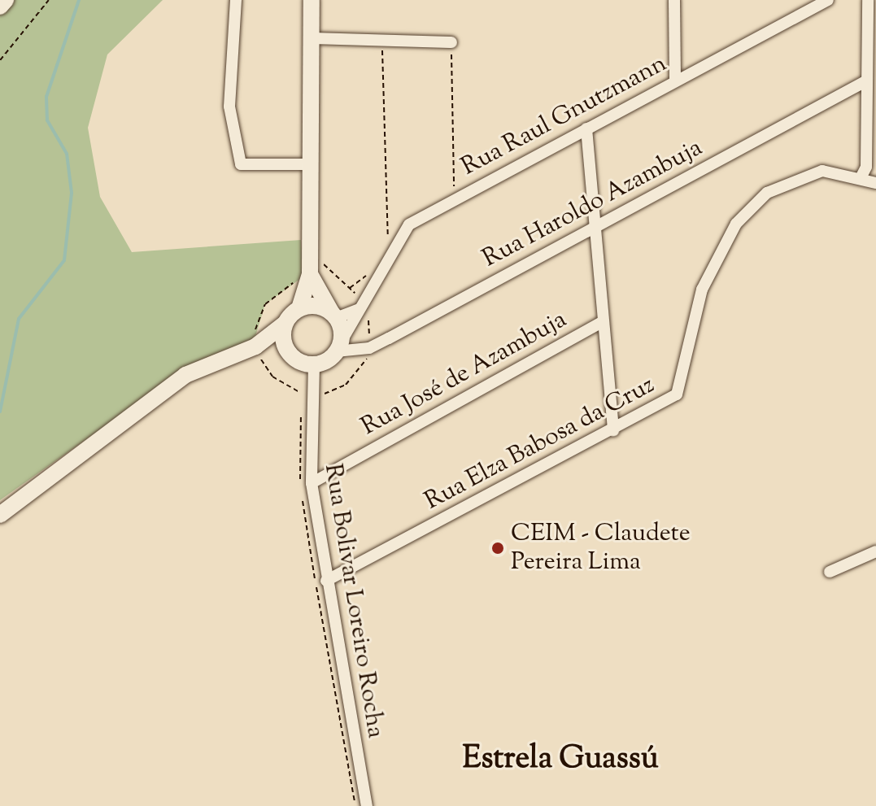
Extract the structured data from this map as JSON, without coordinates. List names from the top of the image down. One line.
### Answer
{"streets":{"street":["Rua Raul Gnutzmann","Rua Haroldo Azambuja","Rua José de Azambuja","Rua Elza Babosa da Cruz","Rua Bolivar Loreiro Rocha"]},"crossings":[["Rua Raul Gnutzmann","Rua Haroldo Azambuja"],["Rua Raul Gnutzmann","Rua Bolivar Loreiro Rocha"],["Rua Haroldo Azambuja","Rua Bolivar Loreiro Rocha"],["Rua José de Azambuja","Rua Bolivar Loreiro Rocha"],["Rua Elza Babosa da Cruz","Rua Bolivar Loreiro Rocha"]],"districts":["Estrela Guassú"],"places":["CEIM - Claudete Pereira Lima"]}
